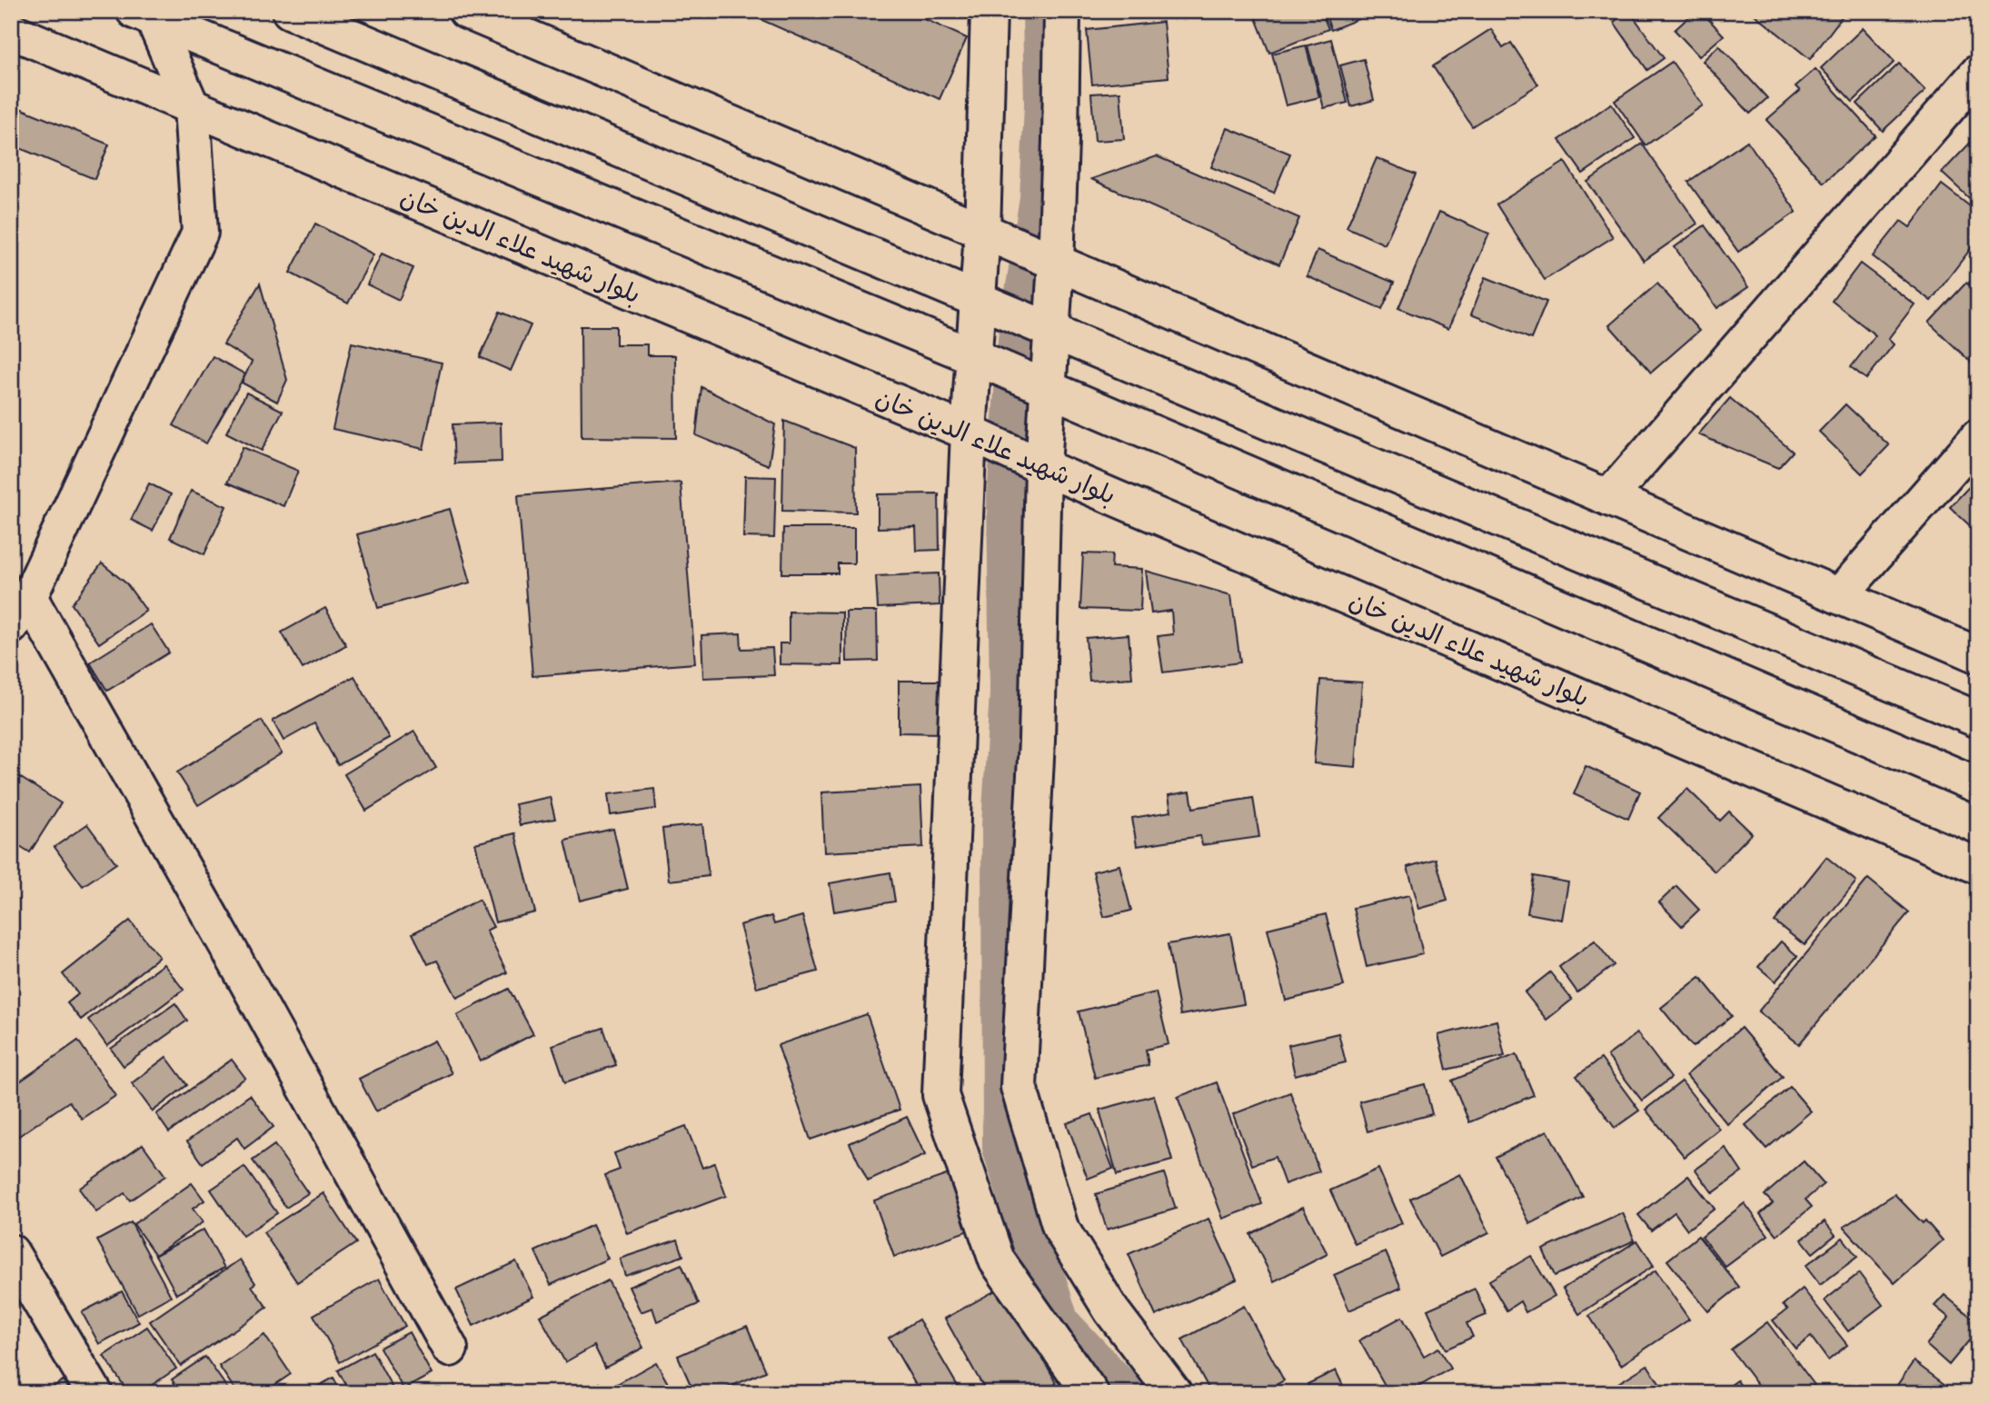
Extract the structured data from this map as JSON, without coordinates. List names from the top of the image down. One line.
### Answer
{"streets":{"main road":["بلوار شهید علاء الدین خان"]}}
